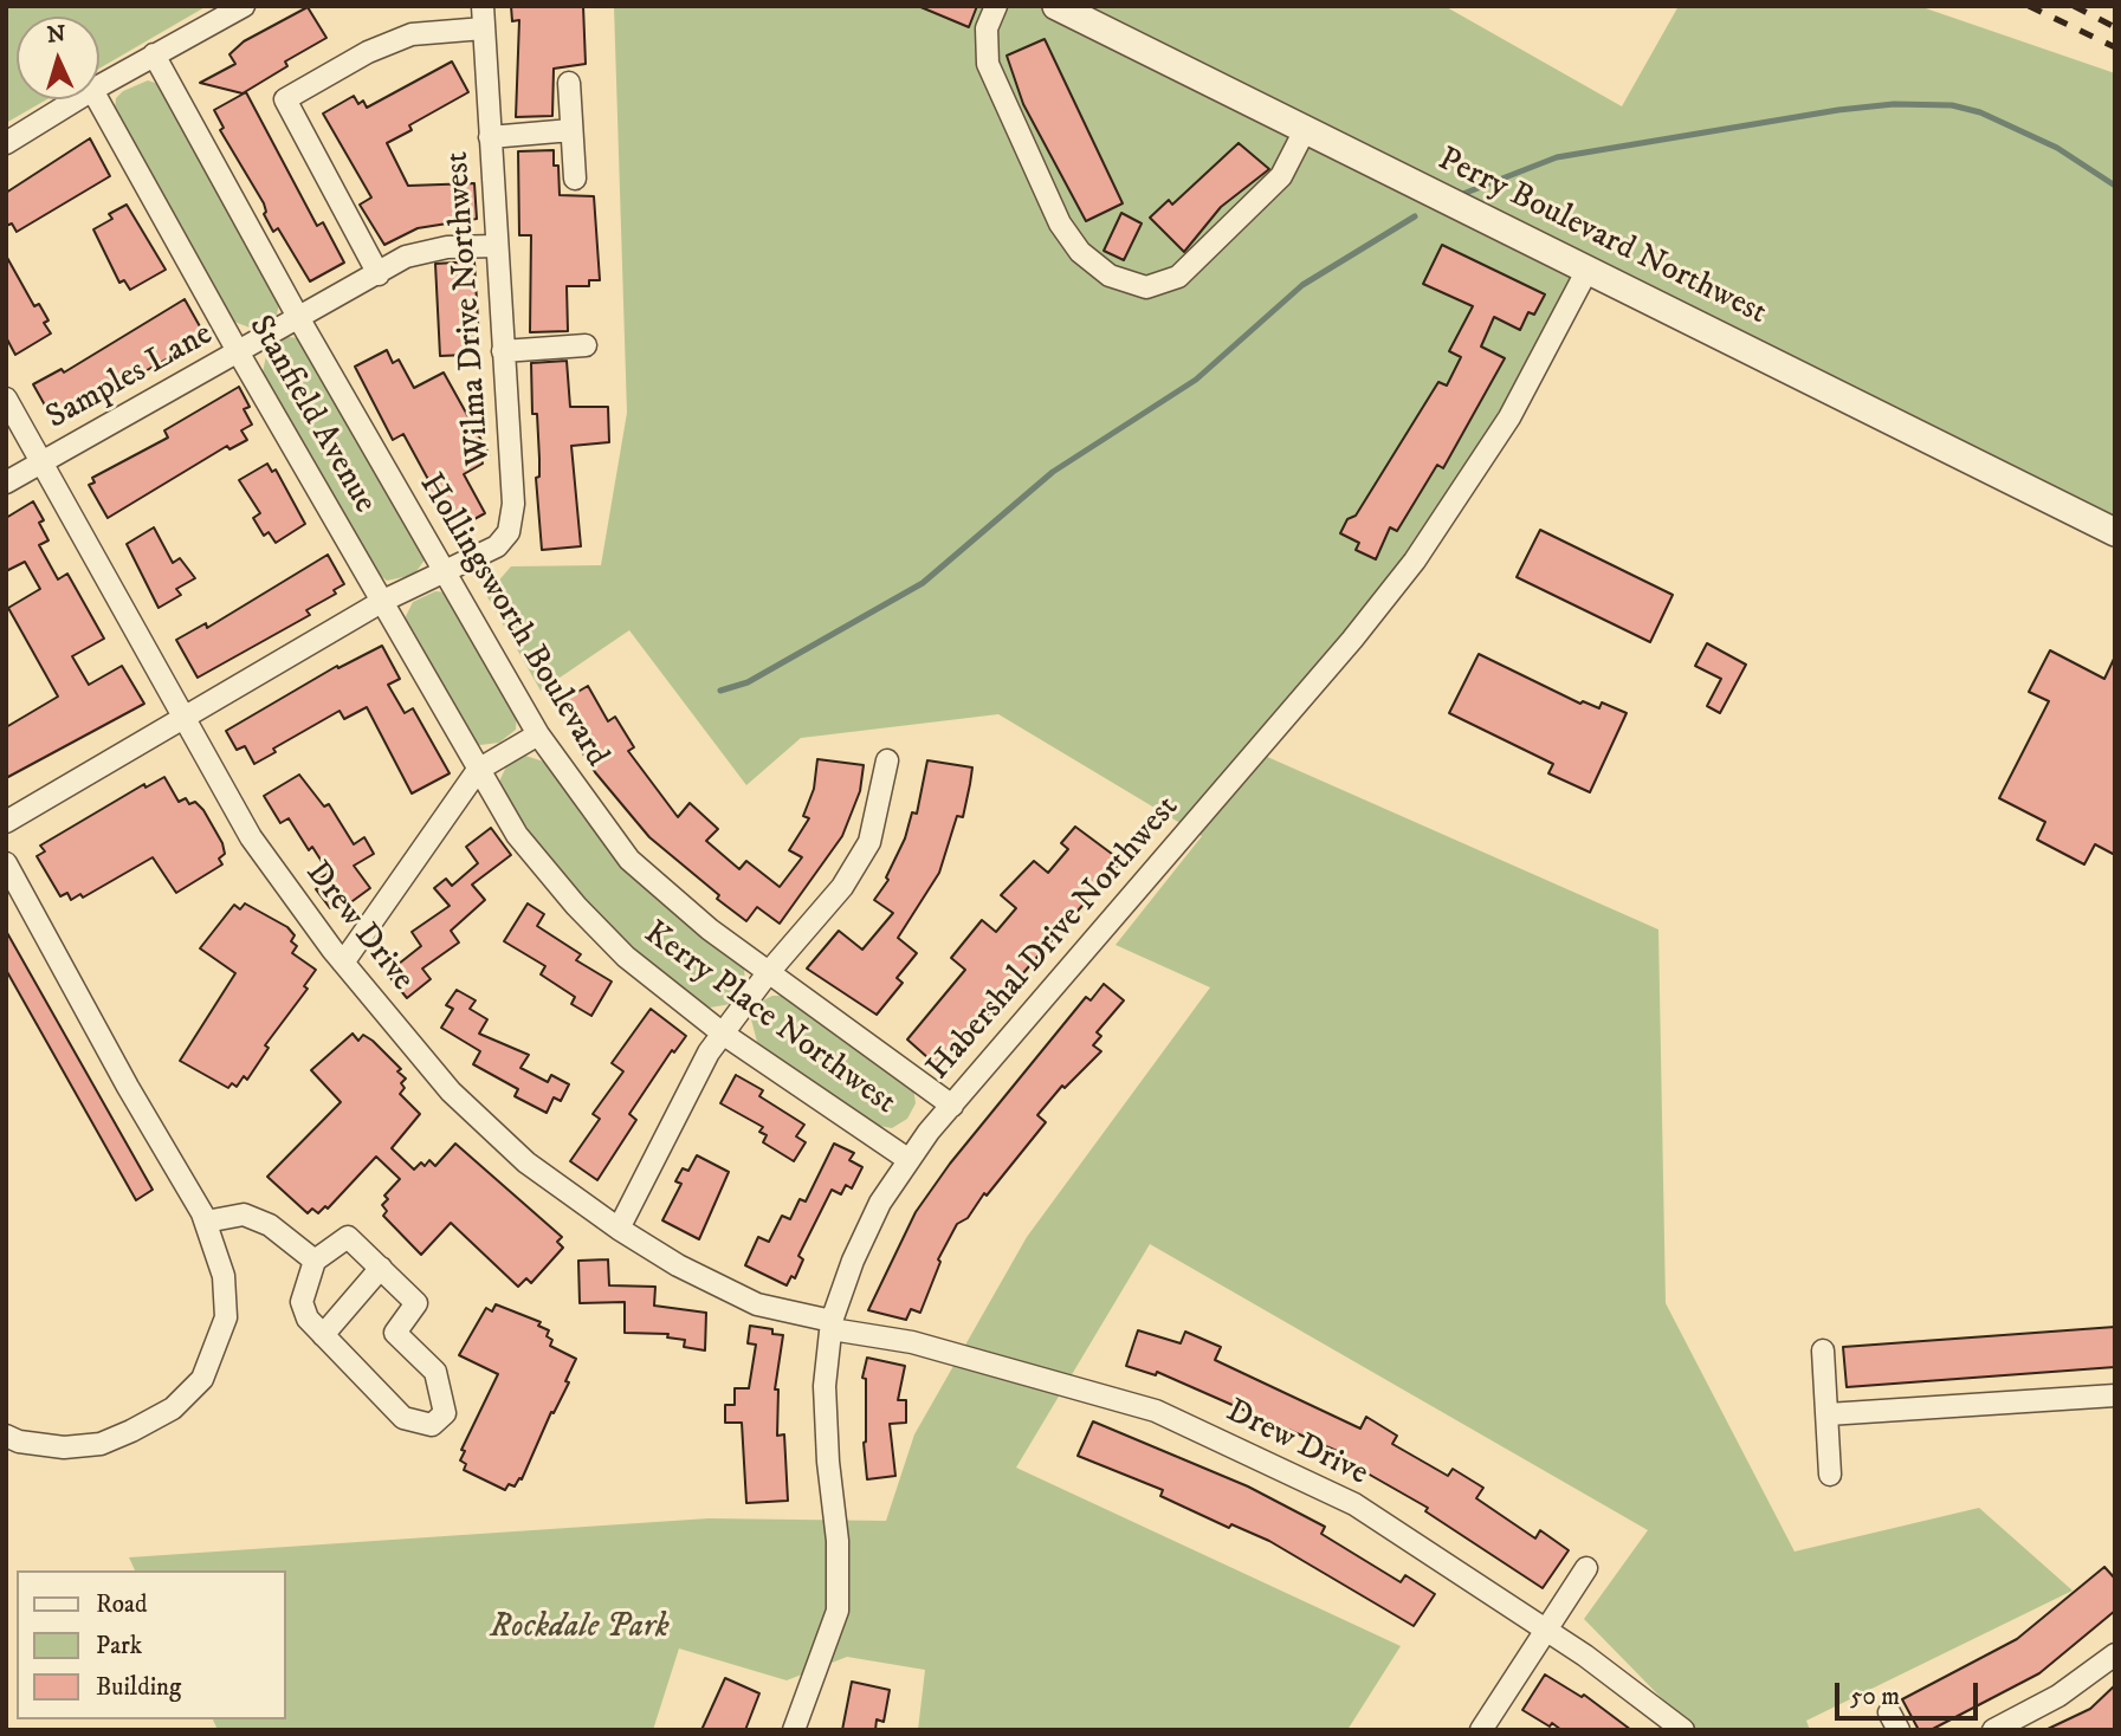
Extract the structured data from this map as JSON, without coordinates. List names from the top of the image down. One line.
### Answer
{"streets":{"street":["Perry Boulevard Northwest","Wilma Drive Northwest","Samples Lane","Stanfield Avenue","Hollingsworth Boulevard","Drew Drive","Habershal Drive Northwest","Kerry Place Northwest"]},"crossings":[["Perry Boulevard Northwest","Habershal Drive Northwest"],["Wilma Drive Northwest","Samples Lane"],["Wilma Drive Northwest","Stanfield Avenue"],["Wilma Drive Northwest","Hollingsworth Boulevard"],["Wilma Drive Northwest","Drew Drive"],["Samples Lane","Stanfield Avenue"],["Samples Lane","Hollingsworth Boulevard"],["Samples Lane","Drew Drive"],["Stanfield Avenue","Kerry Place Northwest"],["Hollingsworth Boulevard","Habershal Drive Northwest"],["Drew Drive","Habershal Drive Northwest"],["Habershal Drive Northwest","Kerry Place Northwest"]],"parks":["Rockdale Park"],"legend":["Road","Park","Building"],"scale_bar":"50 m","north":"top"}
